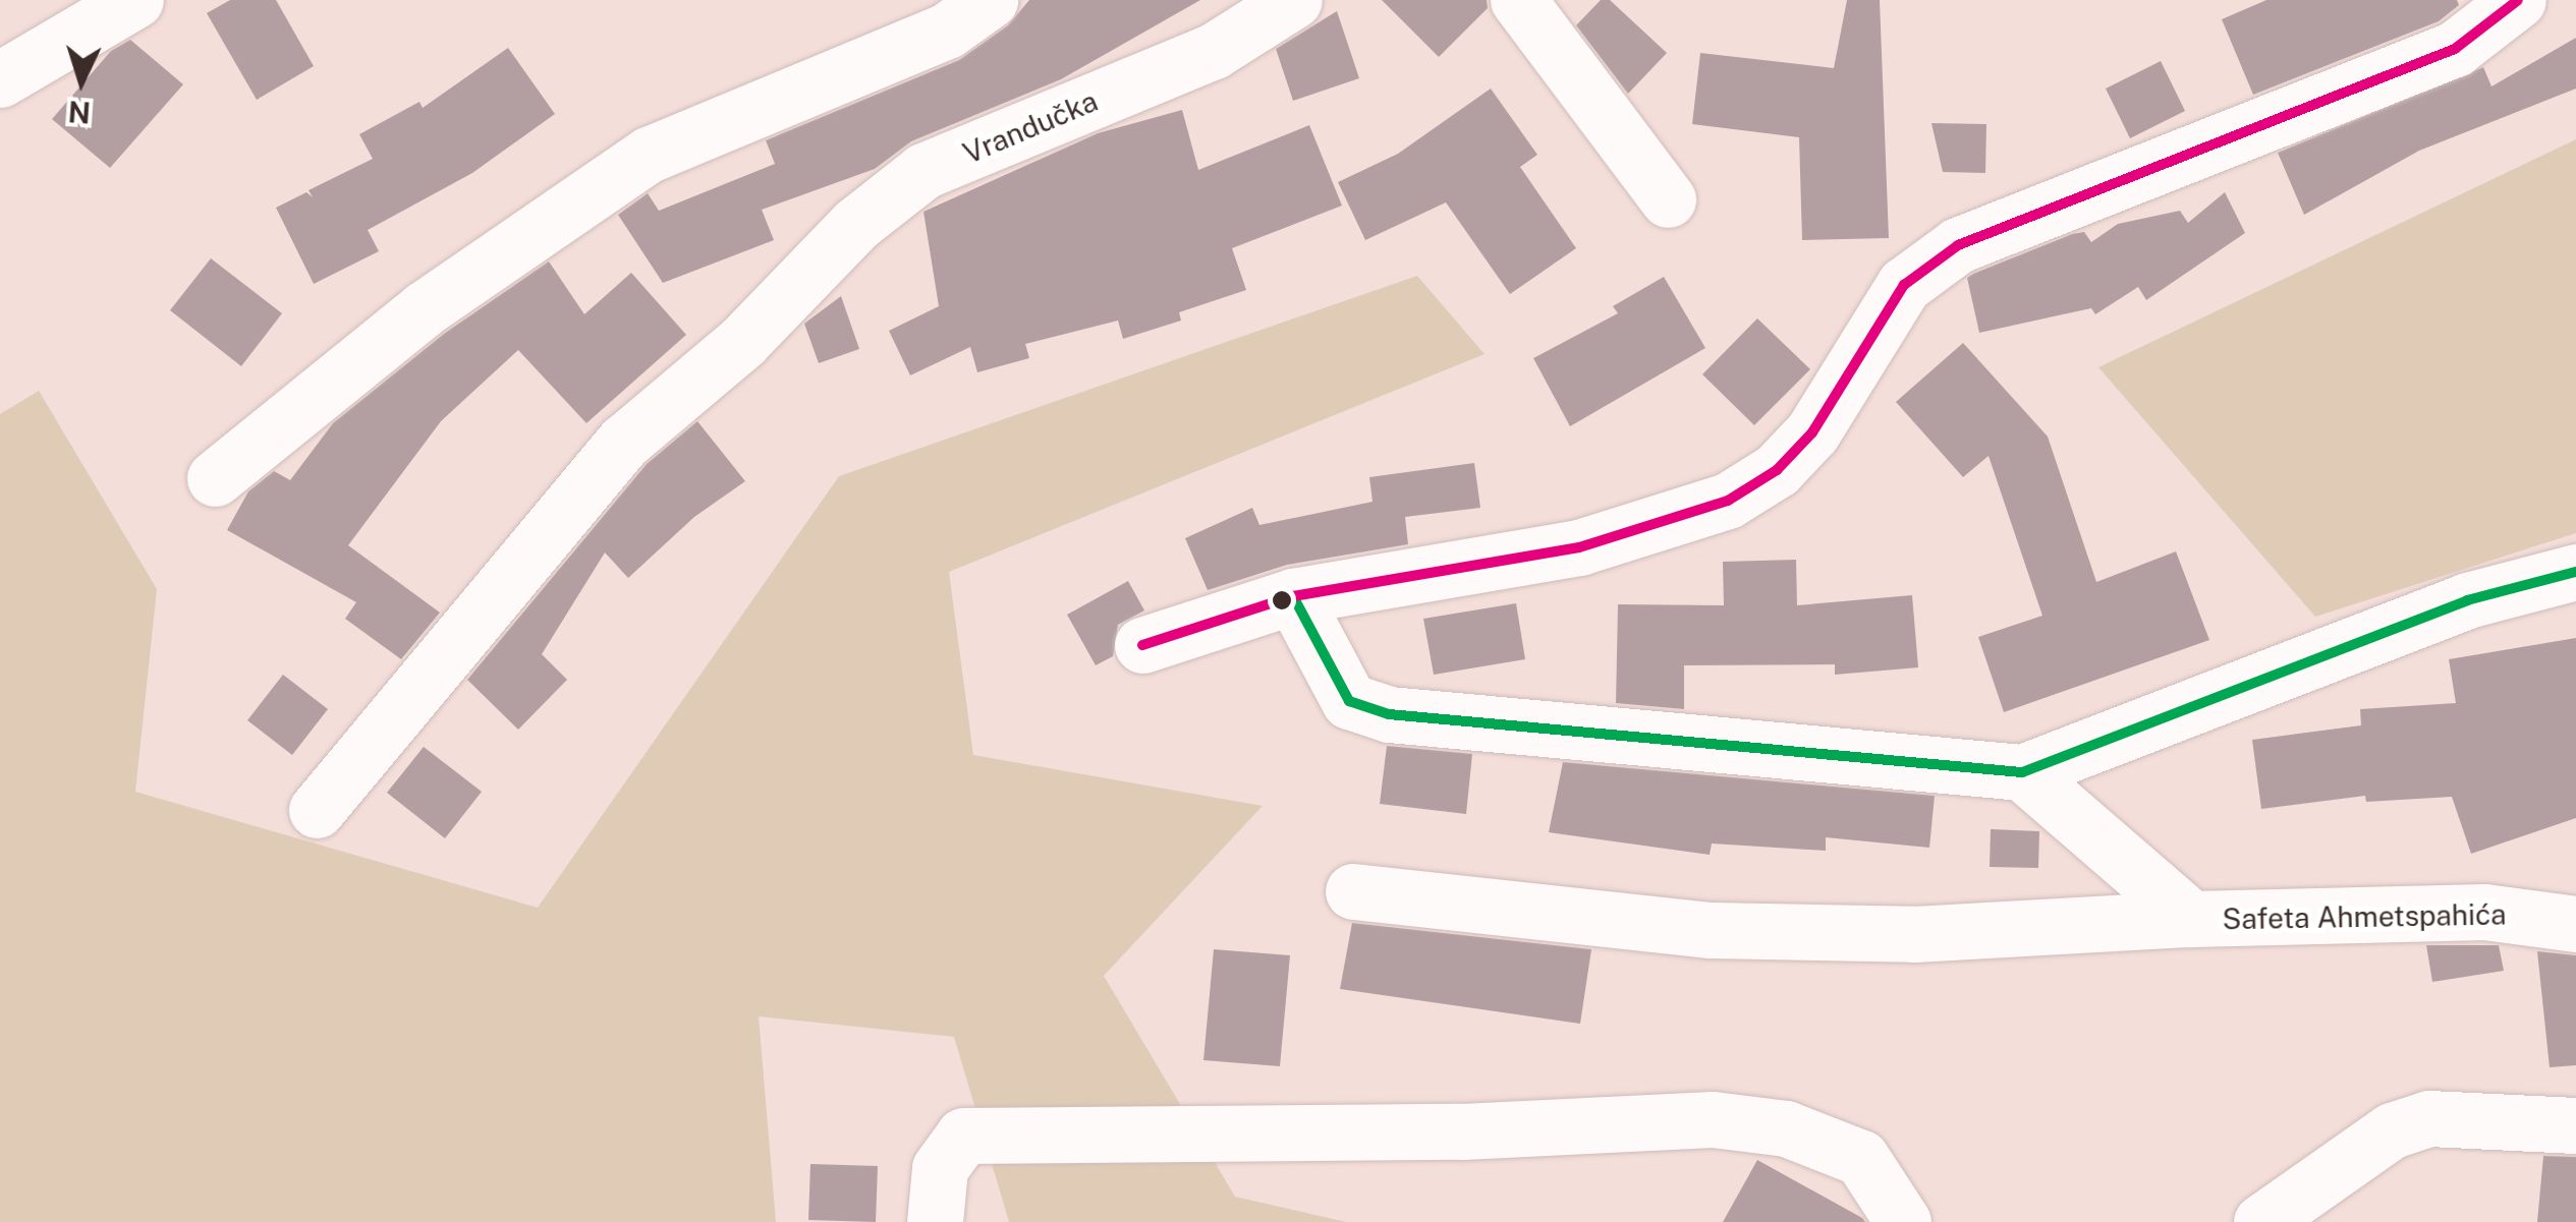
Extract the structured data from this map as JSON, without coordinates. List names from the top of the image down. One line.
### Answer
{"streets":{"street":["Vrandučka","Safeta Ahmetspahića"]},"north":"bottom"}
